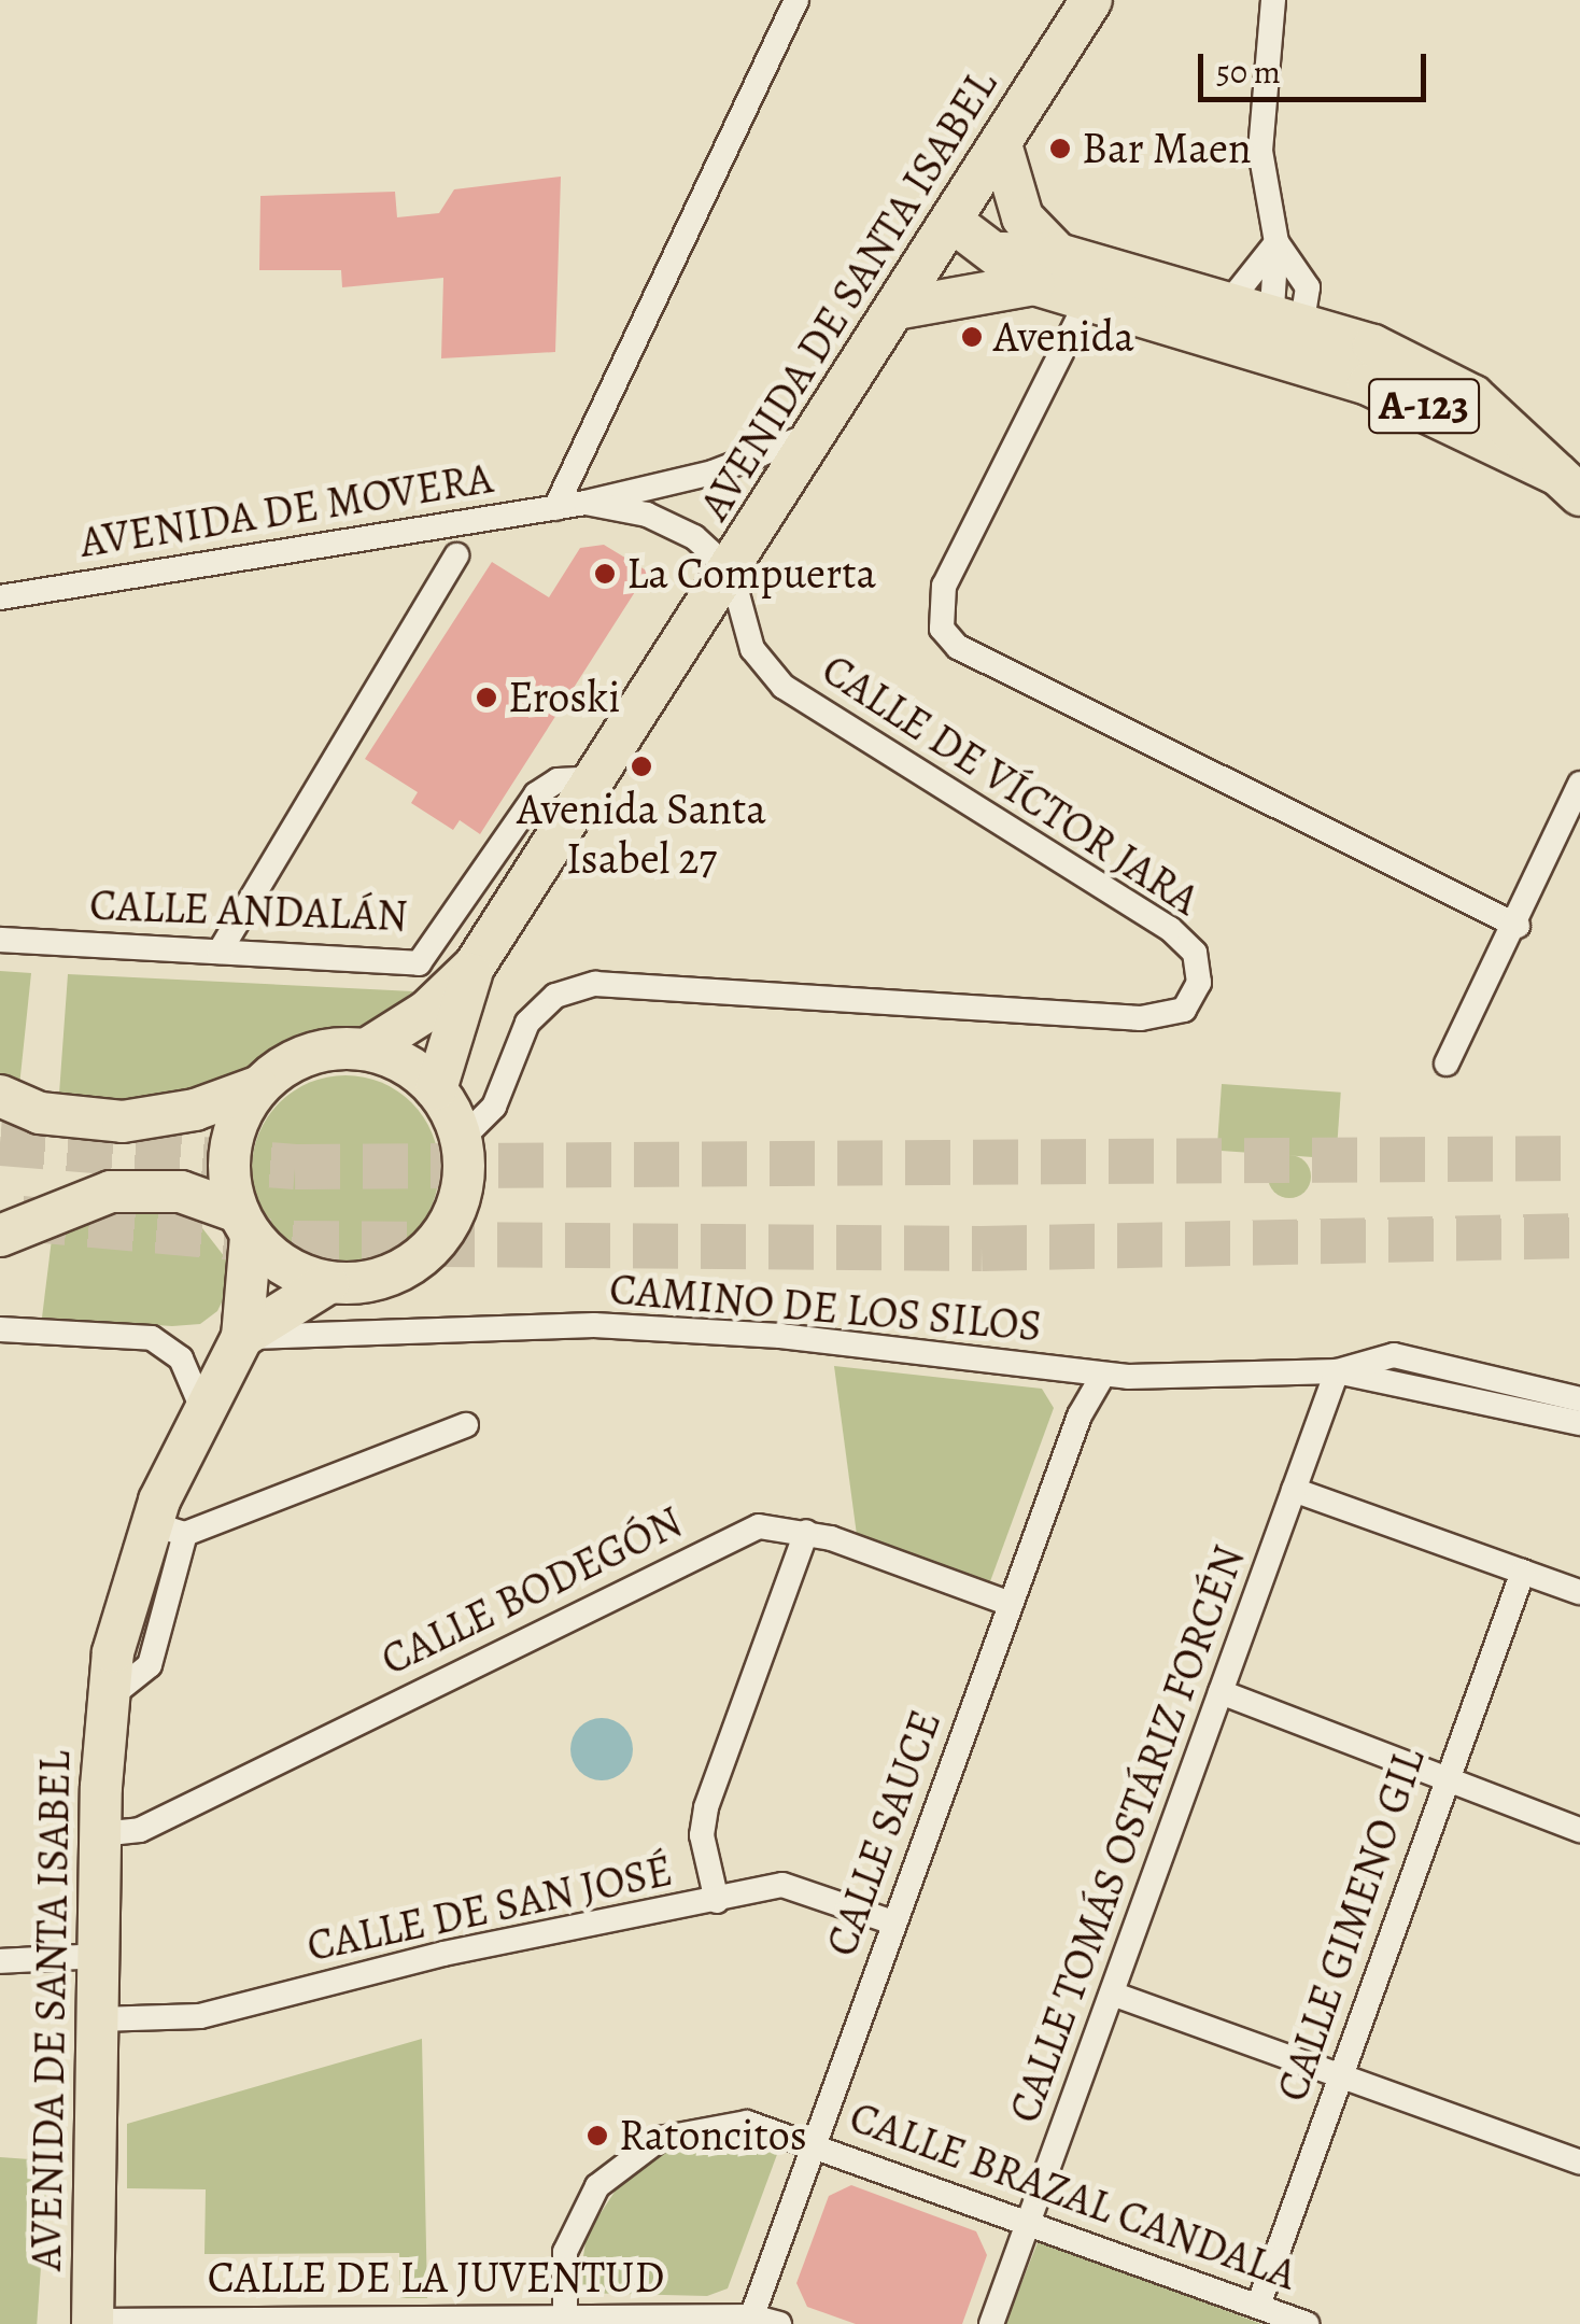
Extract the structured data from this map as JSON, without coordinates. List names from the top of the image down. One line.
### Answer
{"streets":{"main road":["AVENIDA DE SANTA ISABEL","A-123"],"street":["AVENIDA DE MOVERA","CALLE DE VÍCTOR JARA","CALLE ANDALÁN","CAMINO DE LOS SILOS","CALLE BODEGÓN","CALLE SAUCE","CALLE TOMÁS OSTÁRIZ FORCÉN","CALLE DE SAN JOSÉ","CALLE GIMENO GIL","CALLE BRAZAL CANDALA","CALLE DE LA JUVENTUD"]},"crossings":[["AVENIDA DE SANTA ISABEL","A-123"],["AVENIDA DE SANTA ISABEL","AVENIDA DE MOVERA"],["AVENIDA DE SANTA ISABEL","CALLE DE VÍCTOR JARA"],["AVENIDA DE SANTA ISABEL","CALLE ANDALÁN"],["AVENIDA DE SANTA ISABEL","CAMINO DE LOS SILOS"],["AVENIDA DE SANTA ISABEL","CALLE BODEGÓN"],["AVENIDA DE SANTA ISABEL","CALLE DE SAN JOSÉ"],["AVENIDA DE SANTA ISABEL","CALLE DE LA JUVENTUD"],["AVENIDA DE MOVERA","CALLE DE VÍCTOR JARA"],["CAMINO DE LOS SILOS","CALLE SAUCE"],["CAMINO DE LOS SILOS","CALLE TOMÁS OSTÁRIZ FORCÉN"],["CALLE BODEGÓN","CALLE SAUCE"],["CALLE SAUCE","CALLE DE SAN JOSÉ"],["CALLE SAUCE","CALLE BRAZAL CANDALA"],["CALLE SAUCE","CALLE DE LA JUVENTUD"],["CALLE TOMÁS OSTÁRIZ FORCÉN","CALLE BRAZAL CANDALA"],["CALLE GIMENO GIL","CALLE BRAZAL CANDALA"],["CALLE BRAZAL CANDALA","CALLE DE LA JUVENTUD"]],"places":["Bar Maen","Avenida","La Compuerta","Eroski","Avenida Santa Isabel 27","Ratoncitos"],"scale_bar":"50 m"}
